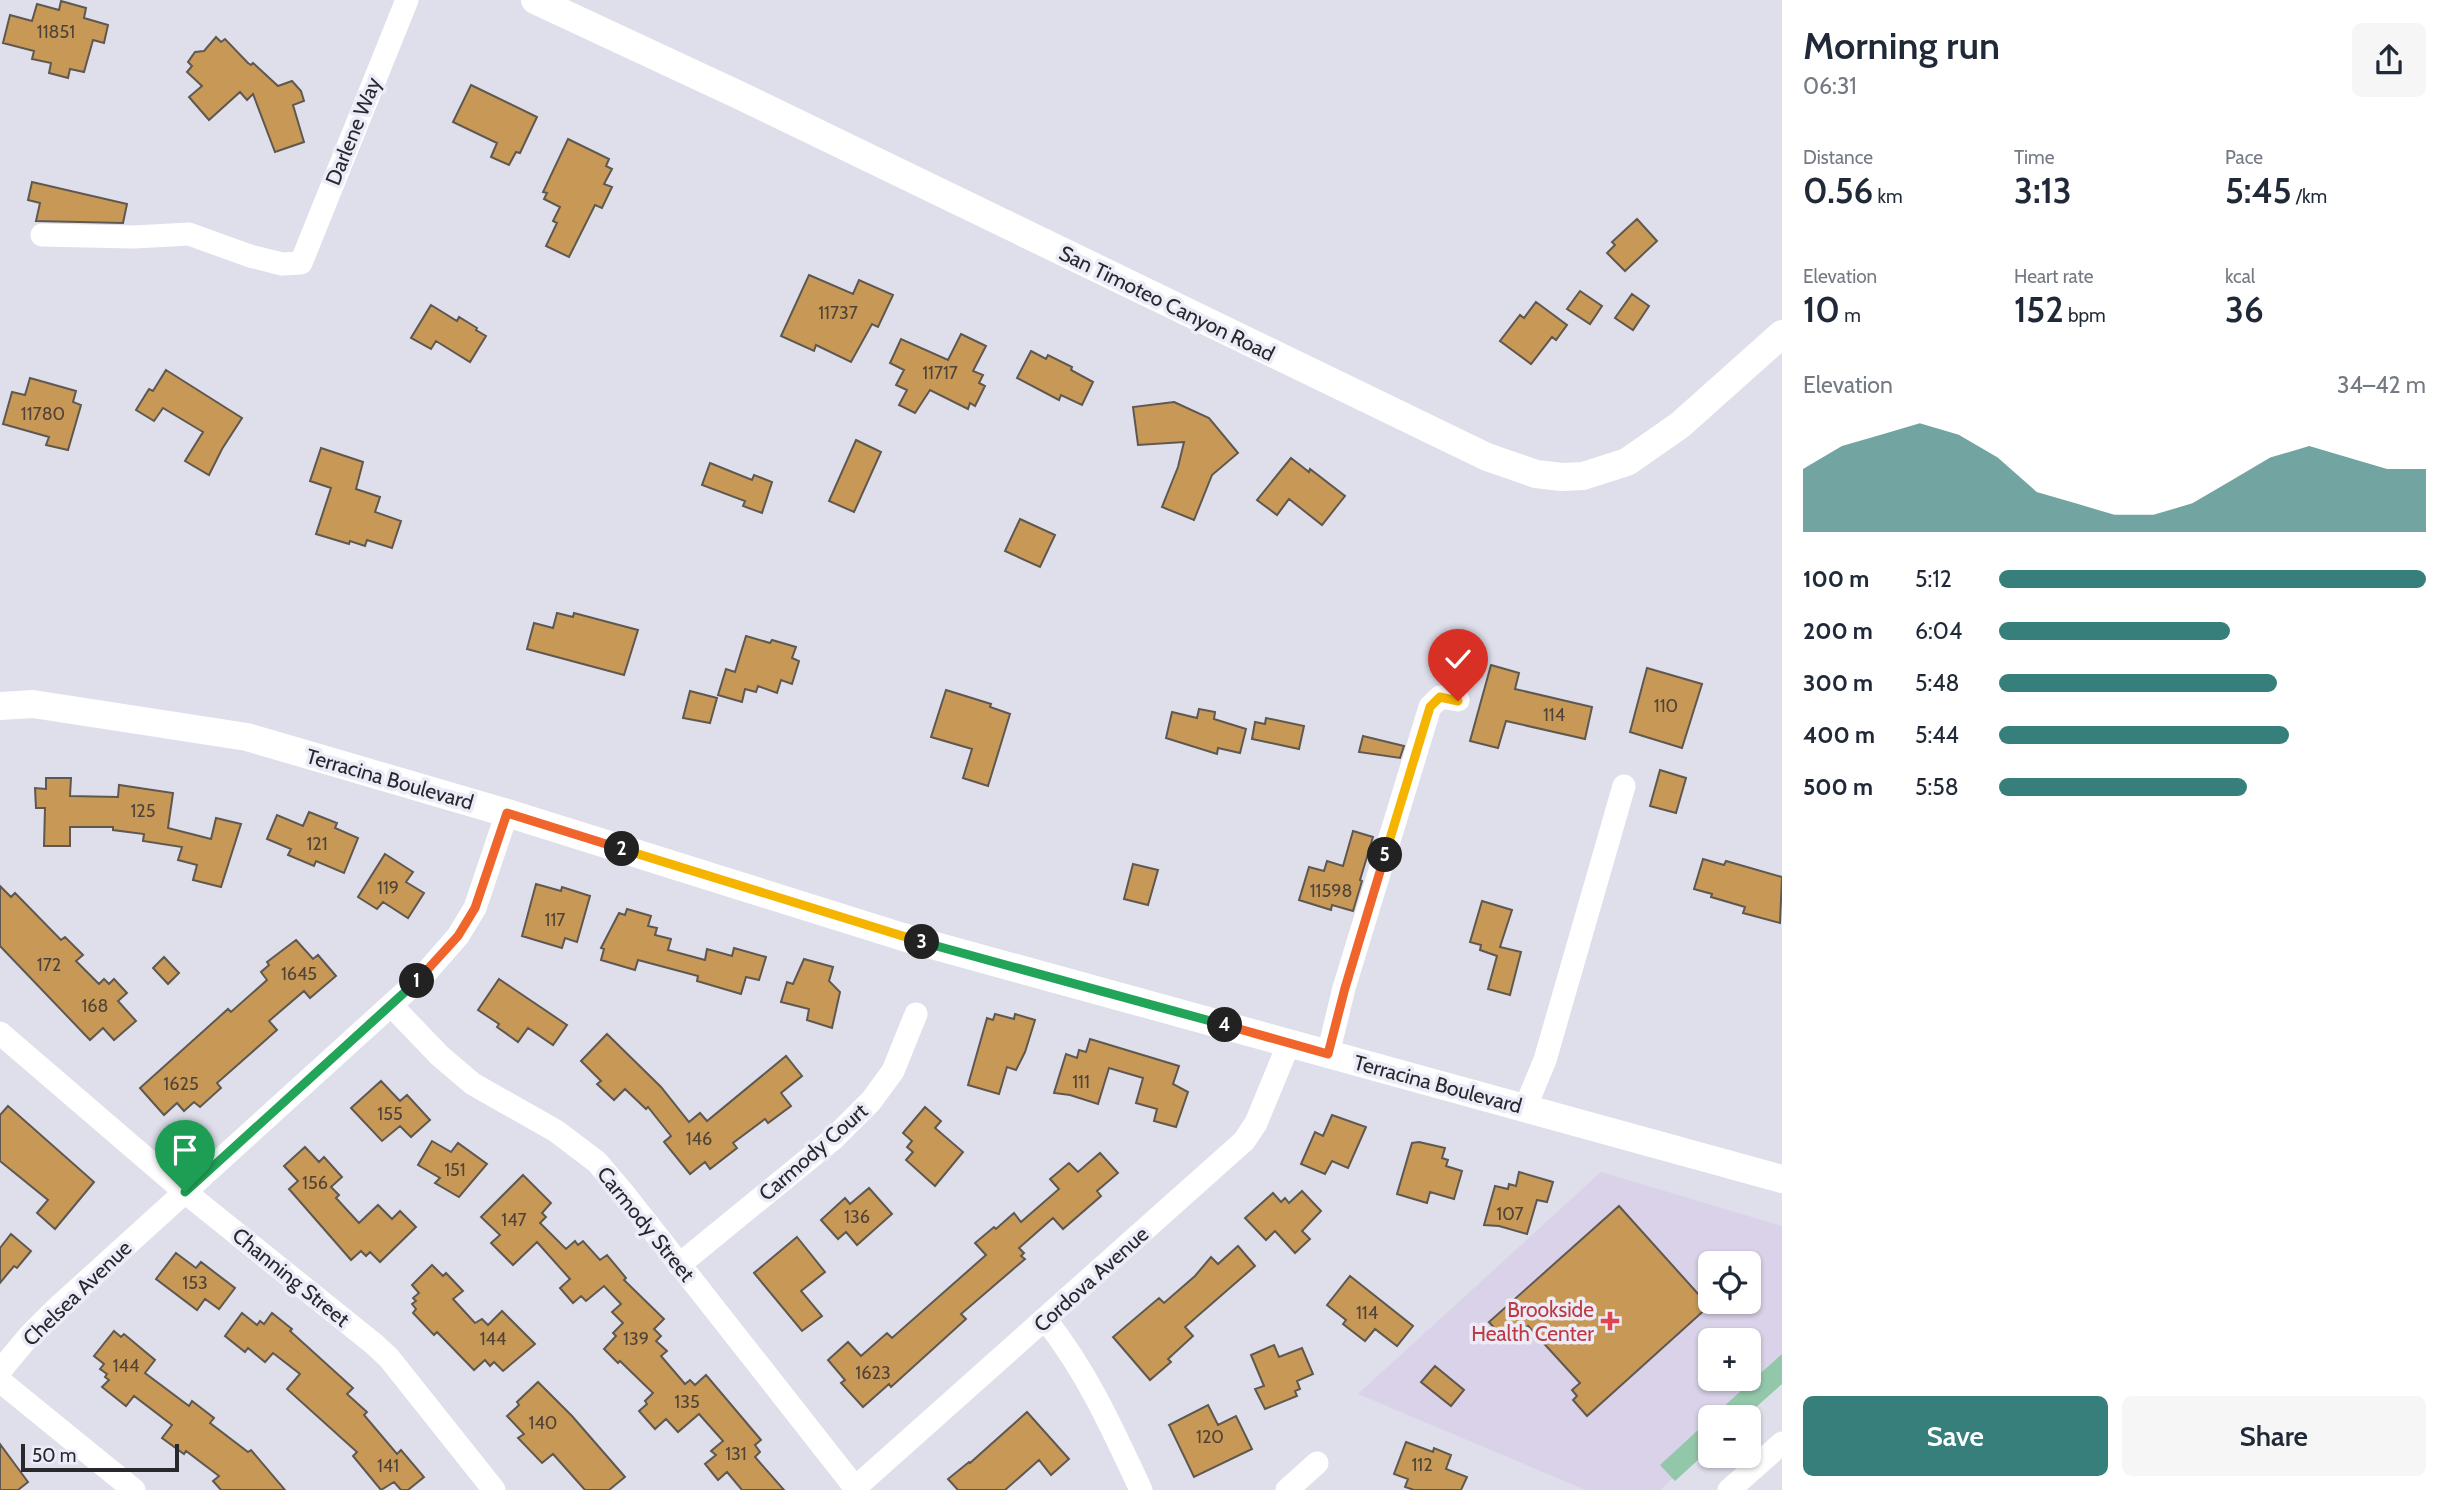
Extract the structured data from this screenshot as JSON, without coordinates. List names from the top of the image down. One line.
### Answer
{"streets":{"main road":["San Timoteo Canyon Road","Terracina Boulevard"],"street":["Darlene Way","Carmody Court","Carmody Street","Channing Street","Cordova Avenue","Chelsea Avenue"]},"crossings":[["Terracina Boulevard","Cordova Avenue"],["Terracina Boulevard","Chelsea Avenue"],["Carmody Court","Carmody Street"],["Carmody Street","Cordova Avenue"],["Carmody Street","Chelsea Avenue"],["Channing Street","Chelsea Avenue"]],"places":{"health":["Brookside Health Center"]},"house_numbers":["11851","11737","11717","11780","110","114","125","121","119","11598","117","172","1645","168","111","1625","155","146","151","156","107","136","147","153","114","144","139","144","1623","135","140","120","131","112","141"],"scale_bar":"50 m","page":{"heading":["Morning run","06:31"],"stats":[["Distance","0.56 km"],["Time","3:13"],["Pace","5:45 /km"],["Elevation","10 m"],["Heart rate","152 bpm"],["kcal","36"]],"chart":["Elevation","34–42 m"],"list":[{"name":"100 m","note":"5:12"},{"name":"200 m","note":"6:04"},{"name":"300 m","note":"5:48"},{"name":"400 m","note":"5:44"},{"name":"500 m","note":"5:58"}],"pins":["2","5","3","1","4"],"map_buttons":["+","−"],"buttons":["Save","Share"],"scale":"50 m"}}
